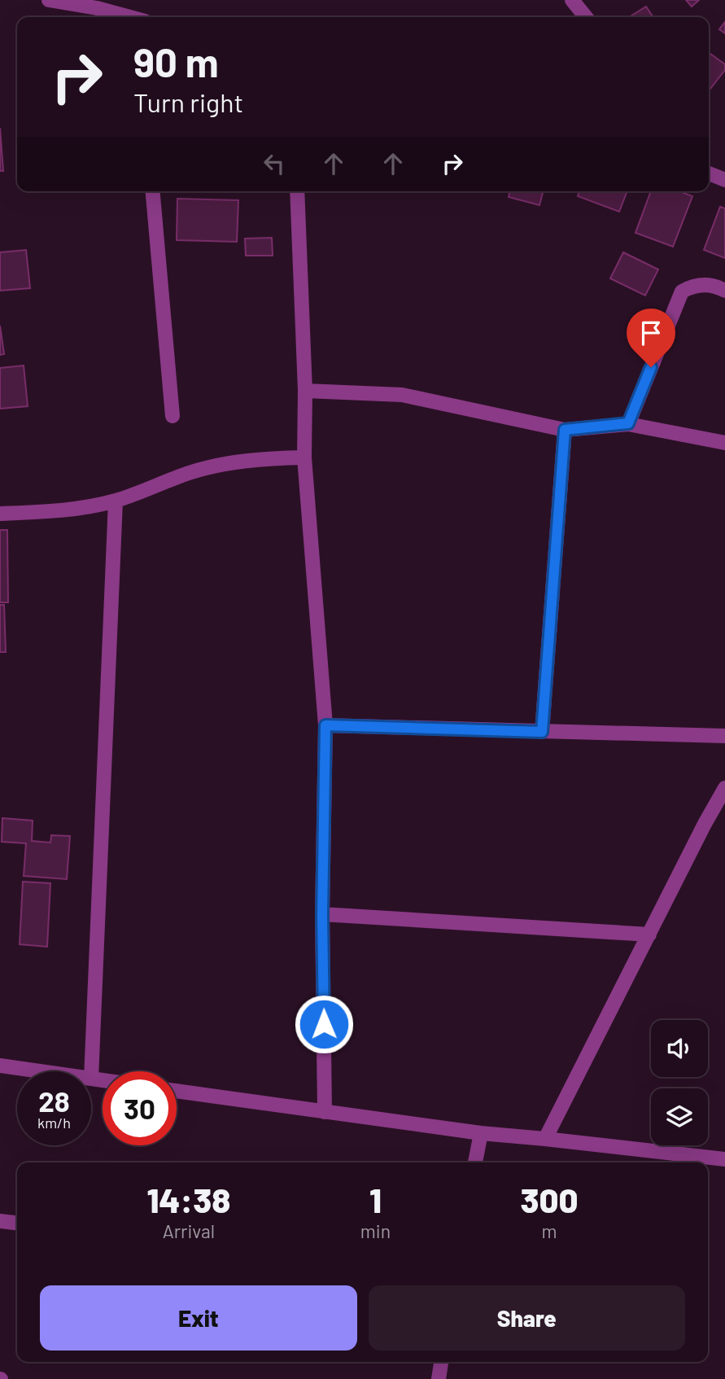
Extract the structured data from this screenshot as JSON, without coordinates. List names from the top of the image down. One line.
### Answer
{"page":{"turn":["90 m","Turn right"],"speed":"28 km/h","limit":"30","eta":["14:38","Arrival","1","min","300","m"],"buttons":["Exit","Share"]}}
